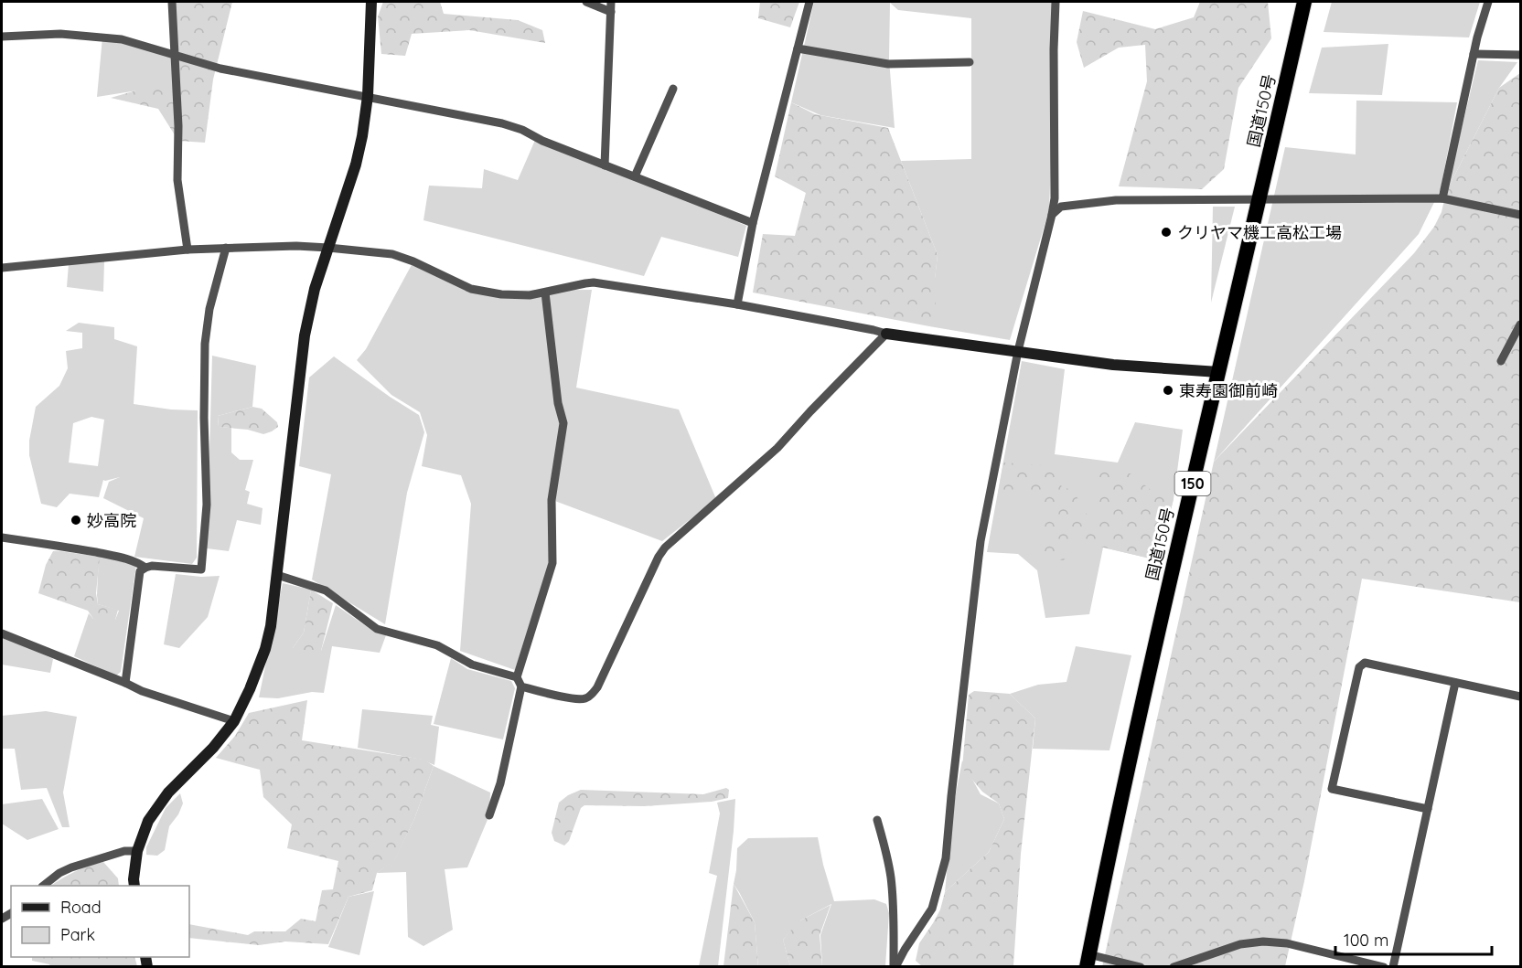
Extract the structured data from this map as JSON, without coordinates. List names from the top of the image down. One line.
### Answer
{"streets":{"highway":["国道150号","150"]},"places":["クリヤマ機工高松工場","東寿園御前崎","妙高院"],"legend":["Road","Park"],"scale_bar":"100 m"}
